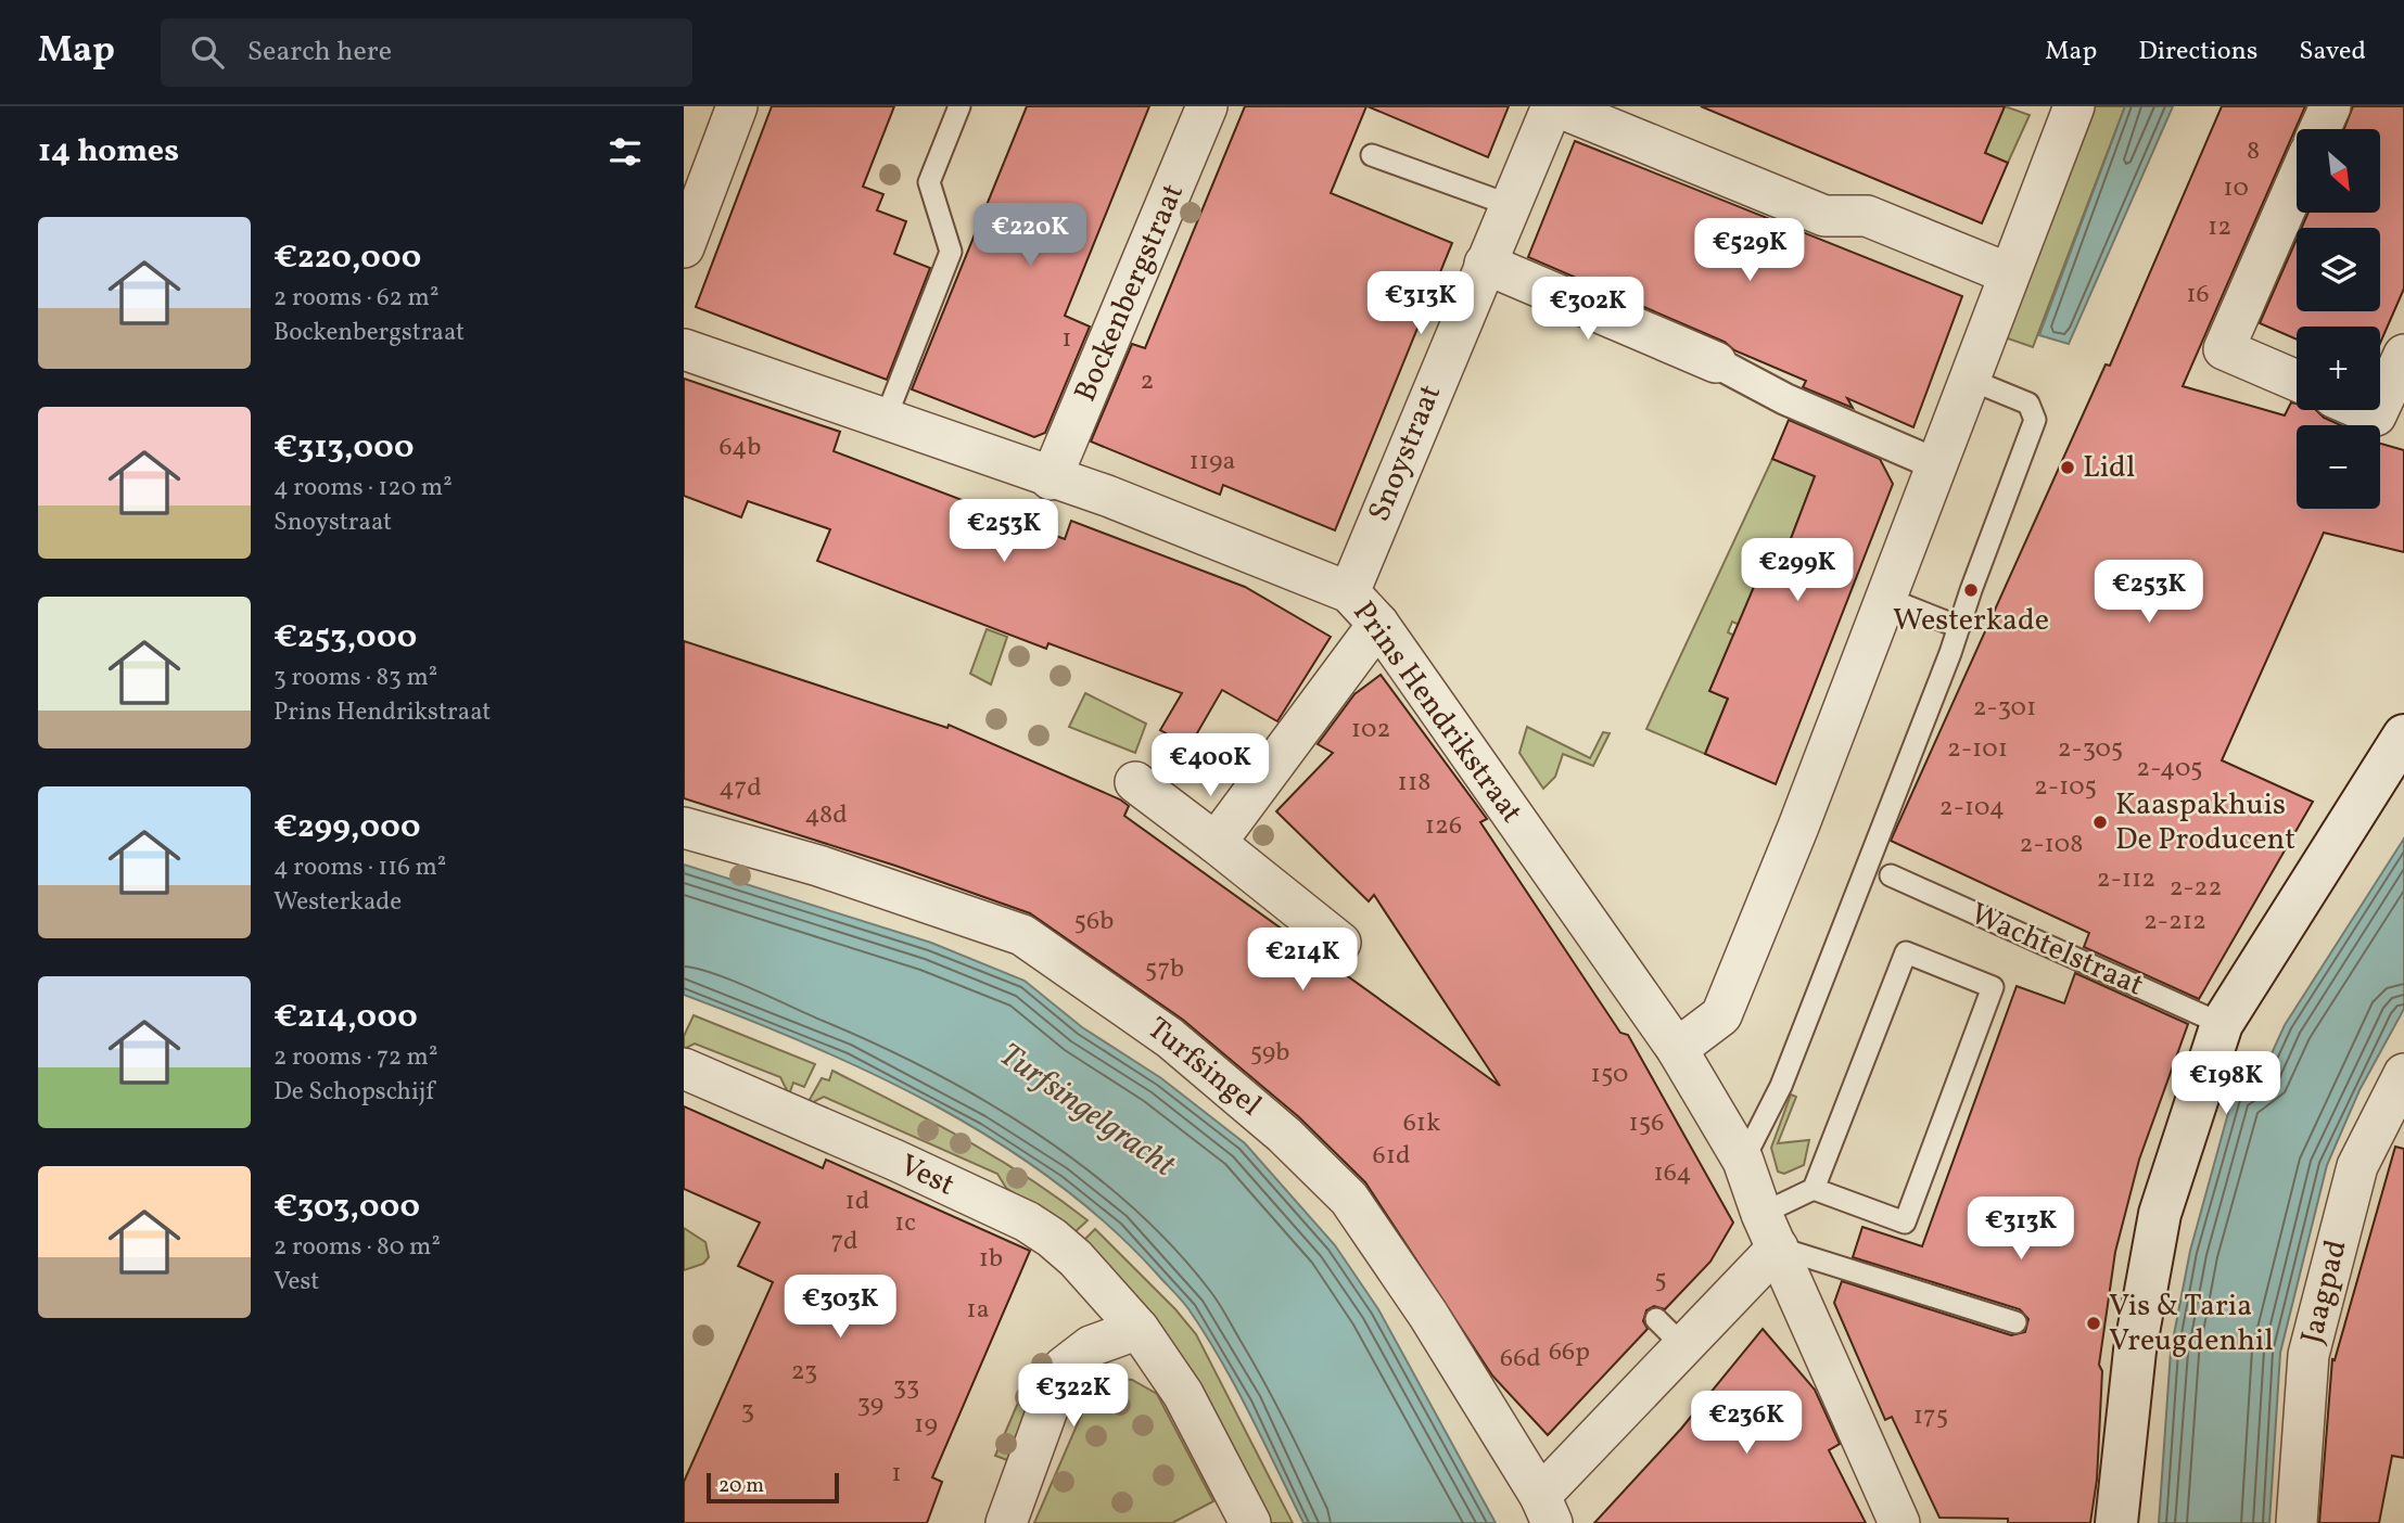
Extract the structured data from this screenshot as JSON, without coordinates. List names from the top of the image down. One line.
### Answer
{"streets":{"street":["Bockenbergstraat","Snoystraat","Prins Hendrikstraat","Turfsingel","Vest","Jaagpad"],"lane":["Wachtelstraat"]},"crossings":[["Bockenbergstraat","Prins Hendrikstraat"],["Snoystraat","Prins Hendrikstraat"]],"water":["Turfsingelgracht"],"places":["Lidl","Westerkade","Kaaspakhuis De Producent","Vis & Taria Vreugdenhil"],"house_numbers":["8","10","12","16","1","2","64b","119a","2-301","102","2-101","2-305","2-405","118","2-105","47d","2-104","48d","126","2-108","2-112","2-22","56b","2-212","57b","59b","150","61k","156","61d","164","1d","1c","7d","1b","5","1a","66p","66d","23","33","39","3","175","19","1"],"scale_bar":"20 m","north":"bottom right","page":{"header":"Map","search":"Search here","nav":["Map","Directions","Saved"],"heading":"14 homes","map_buttons":["+","−"],"list":[{"name":"€220,000","note":"2 rooms · 62 m² · Bockenbergstraat"},{"name":"€313,000","note":"4 rooms · 120 m² · Snoystraat"},{"name":"€253,000","note":"3 rooms · 83 m² · Prins Hendrikstraat"},{"name":"€299,000","note":"4 rooms · 116 m² · Westerkade"},{"name":"€214,000","note":"2 rooms · 72 m² · De Schopschijf"},{"name":"€303,000","note":"2 rooms · 80 m² · Vest"}],"price":["€220K","€529K","€313K","€302K","€253K","€299K","€253K","€400K","€214K","€198K","€313K","€303K","€322K","€236K"],"scale":"20 m"}}
